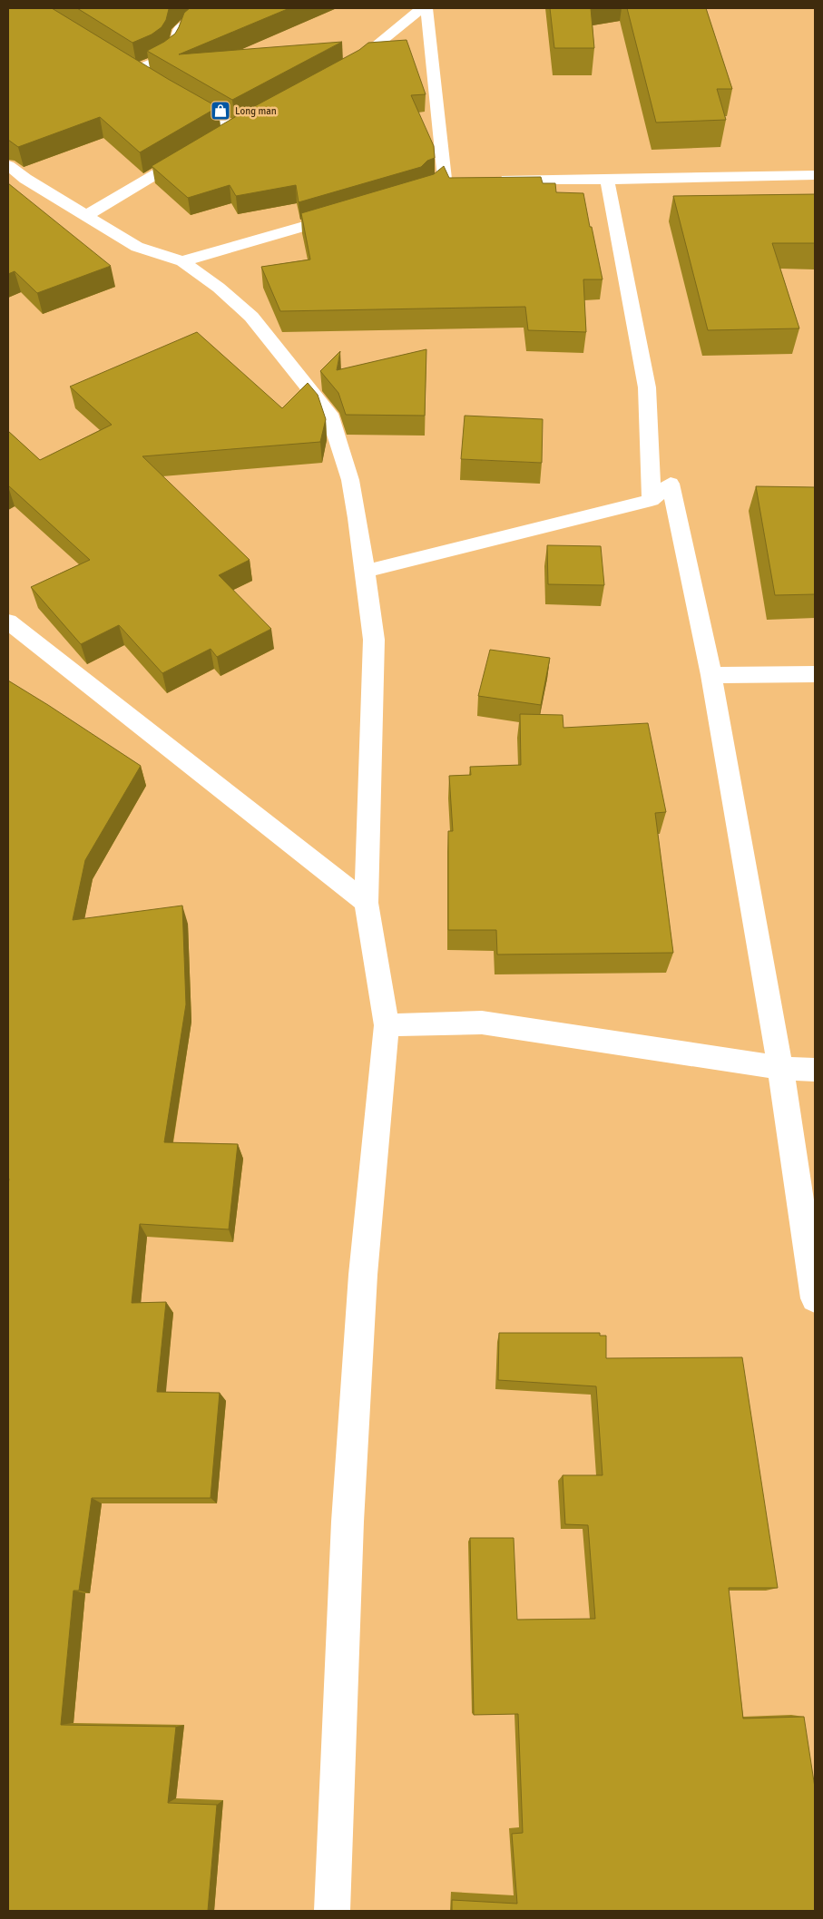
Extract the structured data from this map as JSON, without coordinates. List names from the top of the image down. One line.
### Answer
{"places":{"shop":["Long man"]}}
